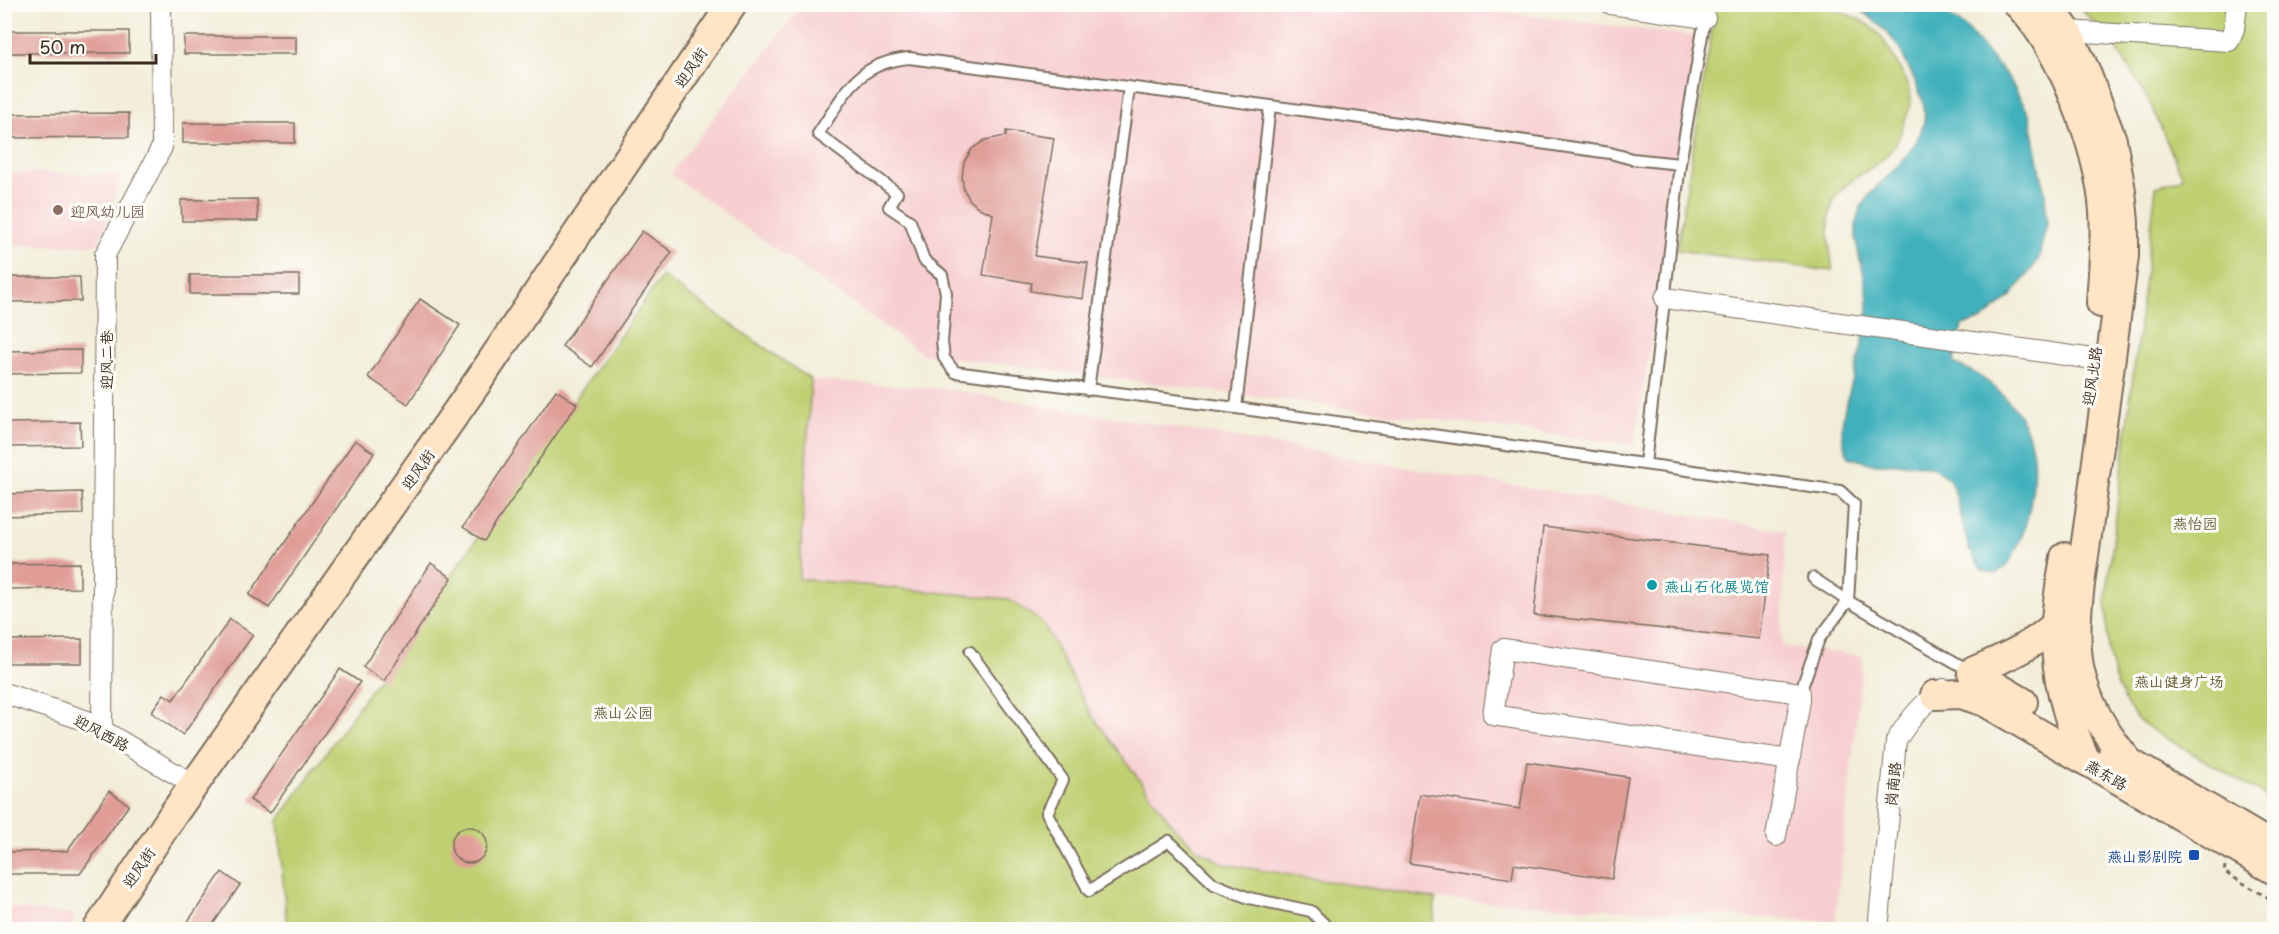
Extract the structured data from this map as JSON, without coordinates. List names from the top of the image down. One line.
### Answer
{"streets":{"street":["迎风街","迎风二巷","迎风北路","迎风西路","燕东路","岗南路"]},"crossings":[["迎风街","迎风西路"],["迎风二巷","迎风西路"],["迎风北路","燕东路"],["燕东路","岗南路"]],"parks":["燕怡园","燕山健身广场","燕山公园"],"places":{"other":["迎风幼儿园","燕山石化展览馆"],"transit":["燕山影剧院"]},"scale_bar":"50 m"}
